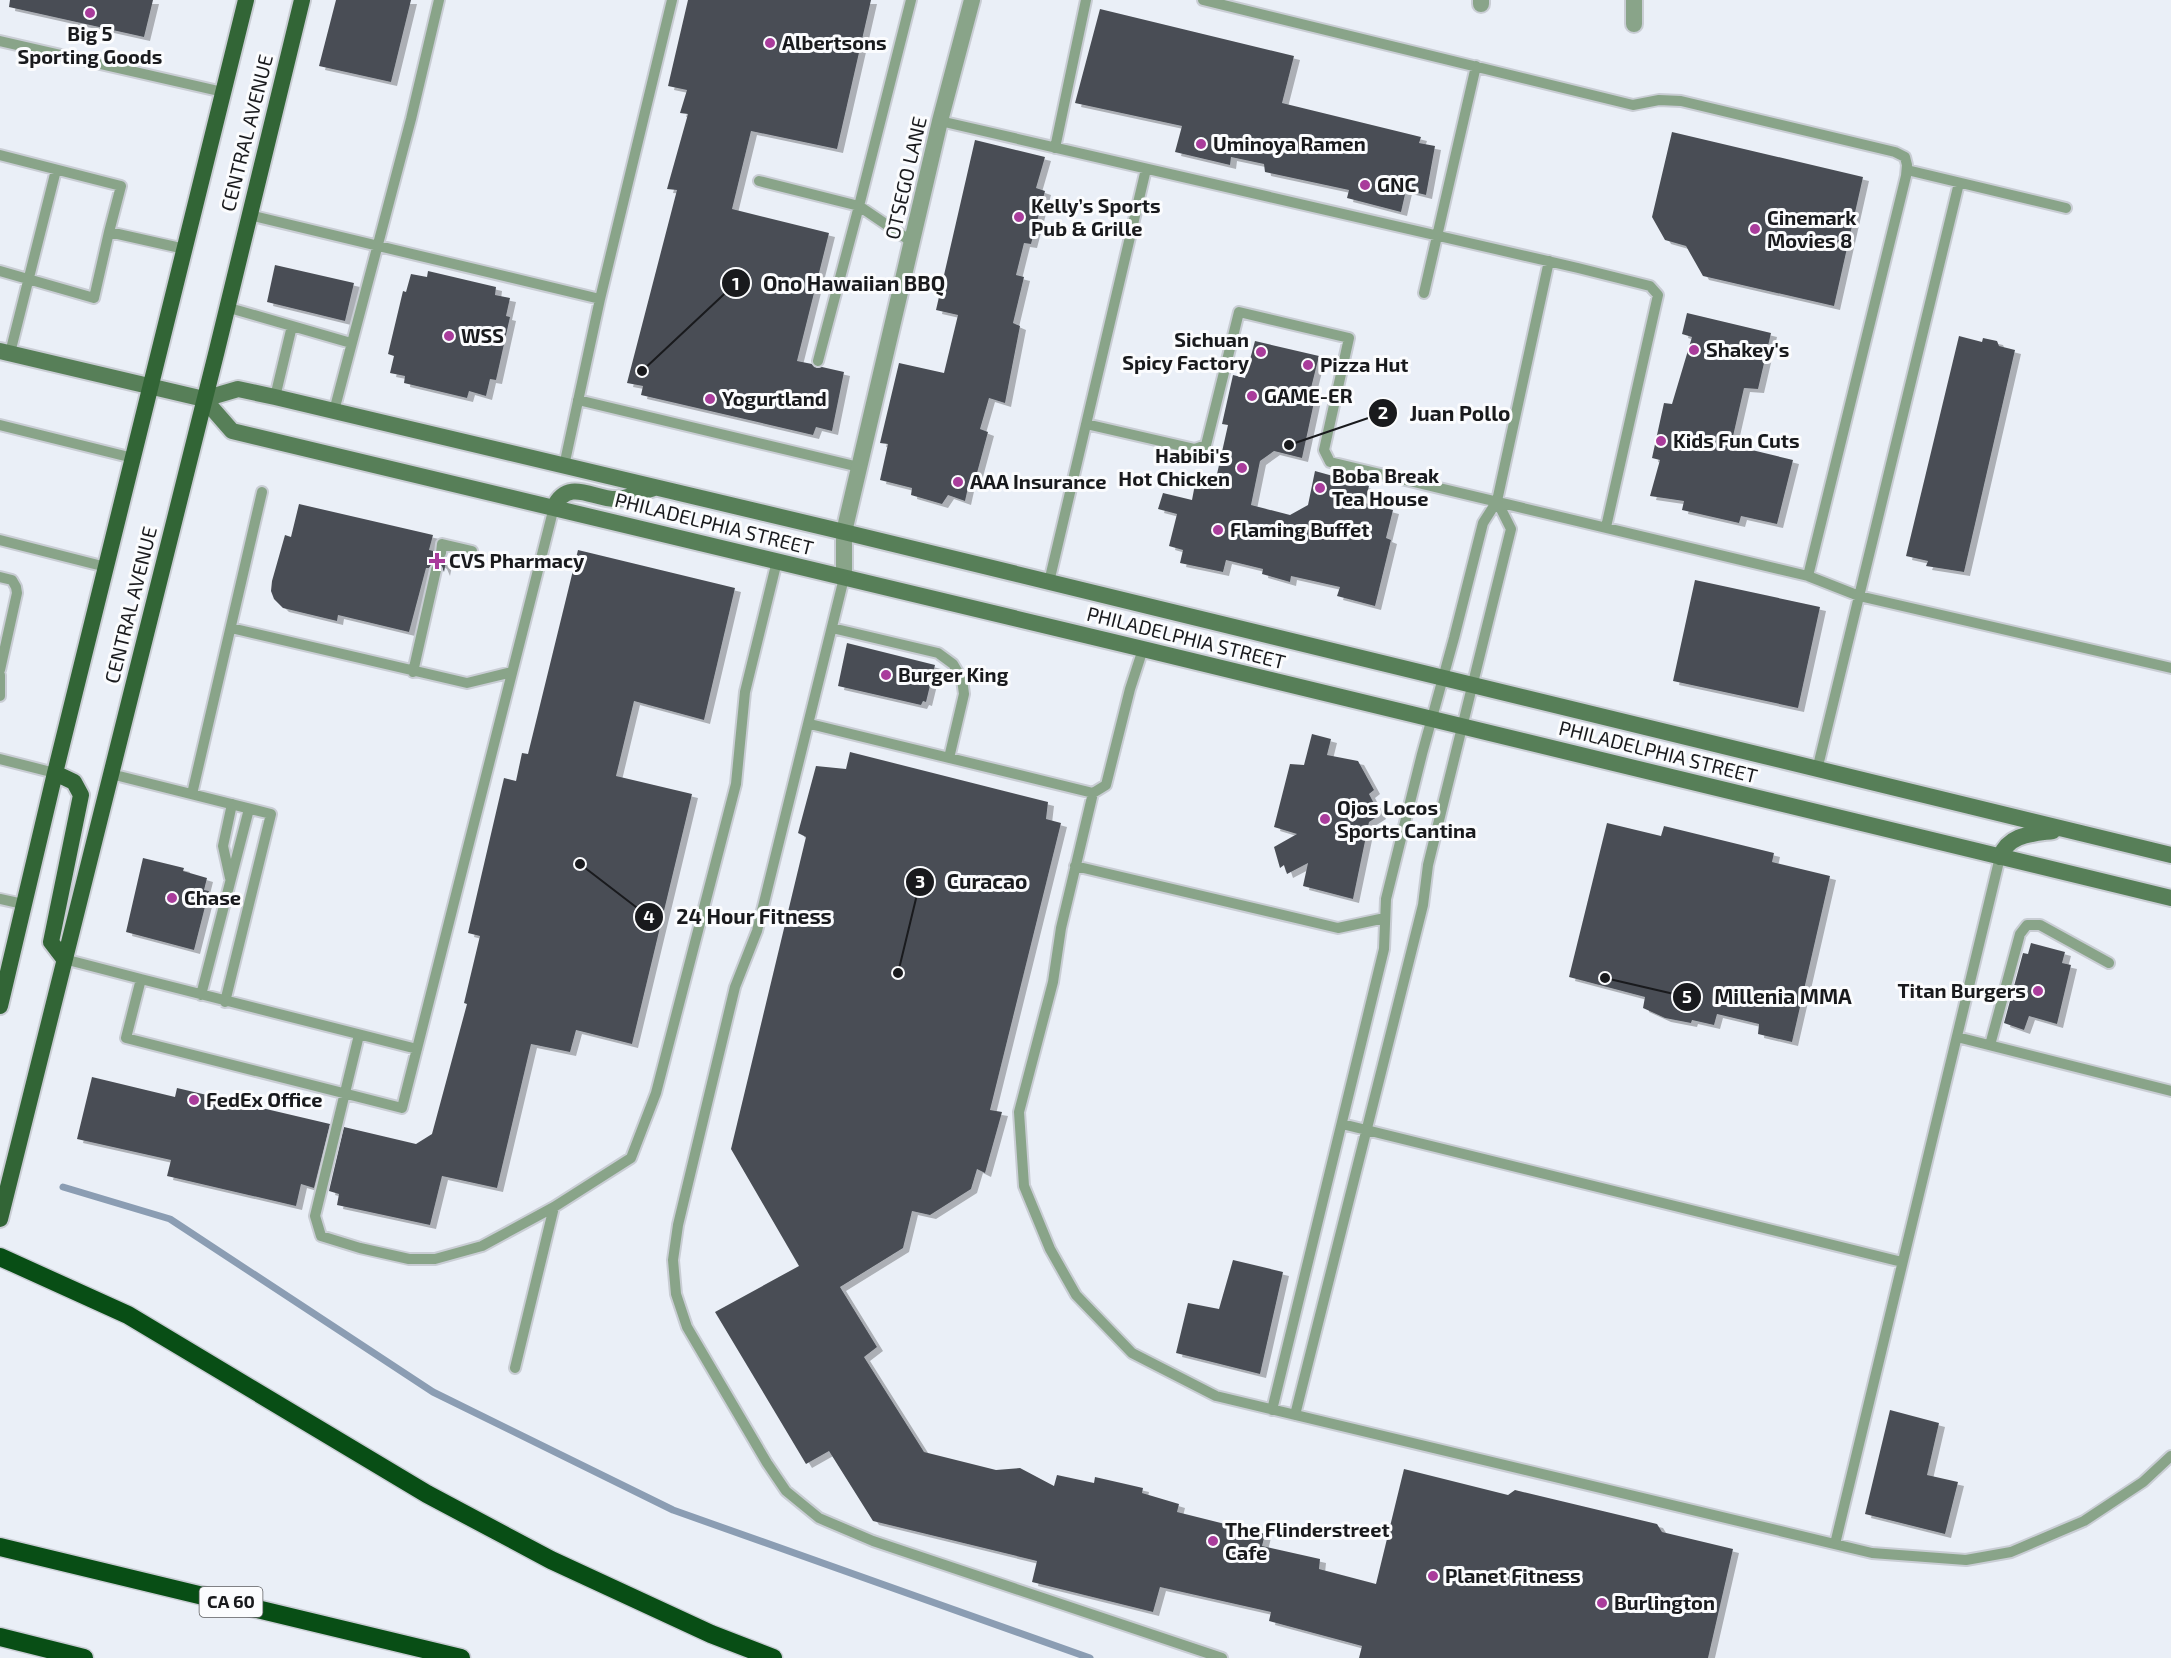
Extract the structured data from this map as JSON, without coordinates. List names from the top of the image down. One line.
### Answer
{"streets":{"highway":["CA 60"],"main road":["CENTRAL AVENUE","PHILADELPHIA STREET"],"street":["OTSEGO LANE"]},"crossings":[["CENTRAL AVENUE","PHILADELPHIA STREET"],["OTSEGO LANE","PHILADELPHIA STREET"]],"places":{"other":["Big 5 Sporting Goods","Albertsons","Uminoya Ramen","GNC","Kelly’s Sports Pub & Grille","Cinemark Movies 8","WSS","Shakey's","Sichuan Spicy Factory","Pizza Hut","Ono Hawaiian BBQ","GAME-ER","Yogurtland","Kids Fun Cuts","Juan Pollo","Habibi's Hot Chicken","AAA Insurance","Boba Break Tea House","Flaming Buffet","Burger King","Ojos Locos Sports Cantina","24 Hour Fitness","Chase","Curacao","Millenia MMA","Titan Burgers","FedEx Office","The Flinderstreet Cafe","Planet Fitness","Burlington"],"health":["CVS Pharmacy"]}}
